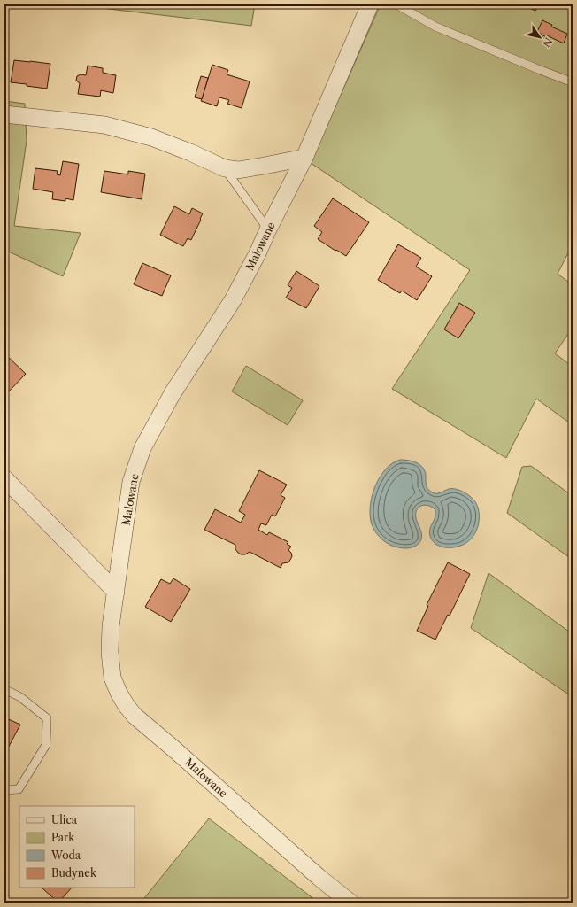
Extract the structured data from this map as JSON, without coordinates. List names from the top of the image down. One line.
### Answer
{"streets":{"street":["Malowane"]},"legend":["Ulica","Park","Woda","Budynek"],"north":"bottom right"}
